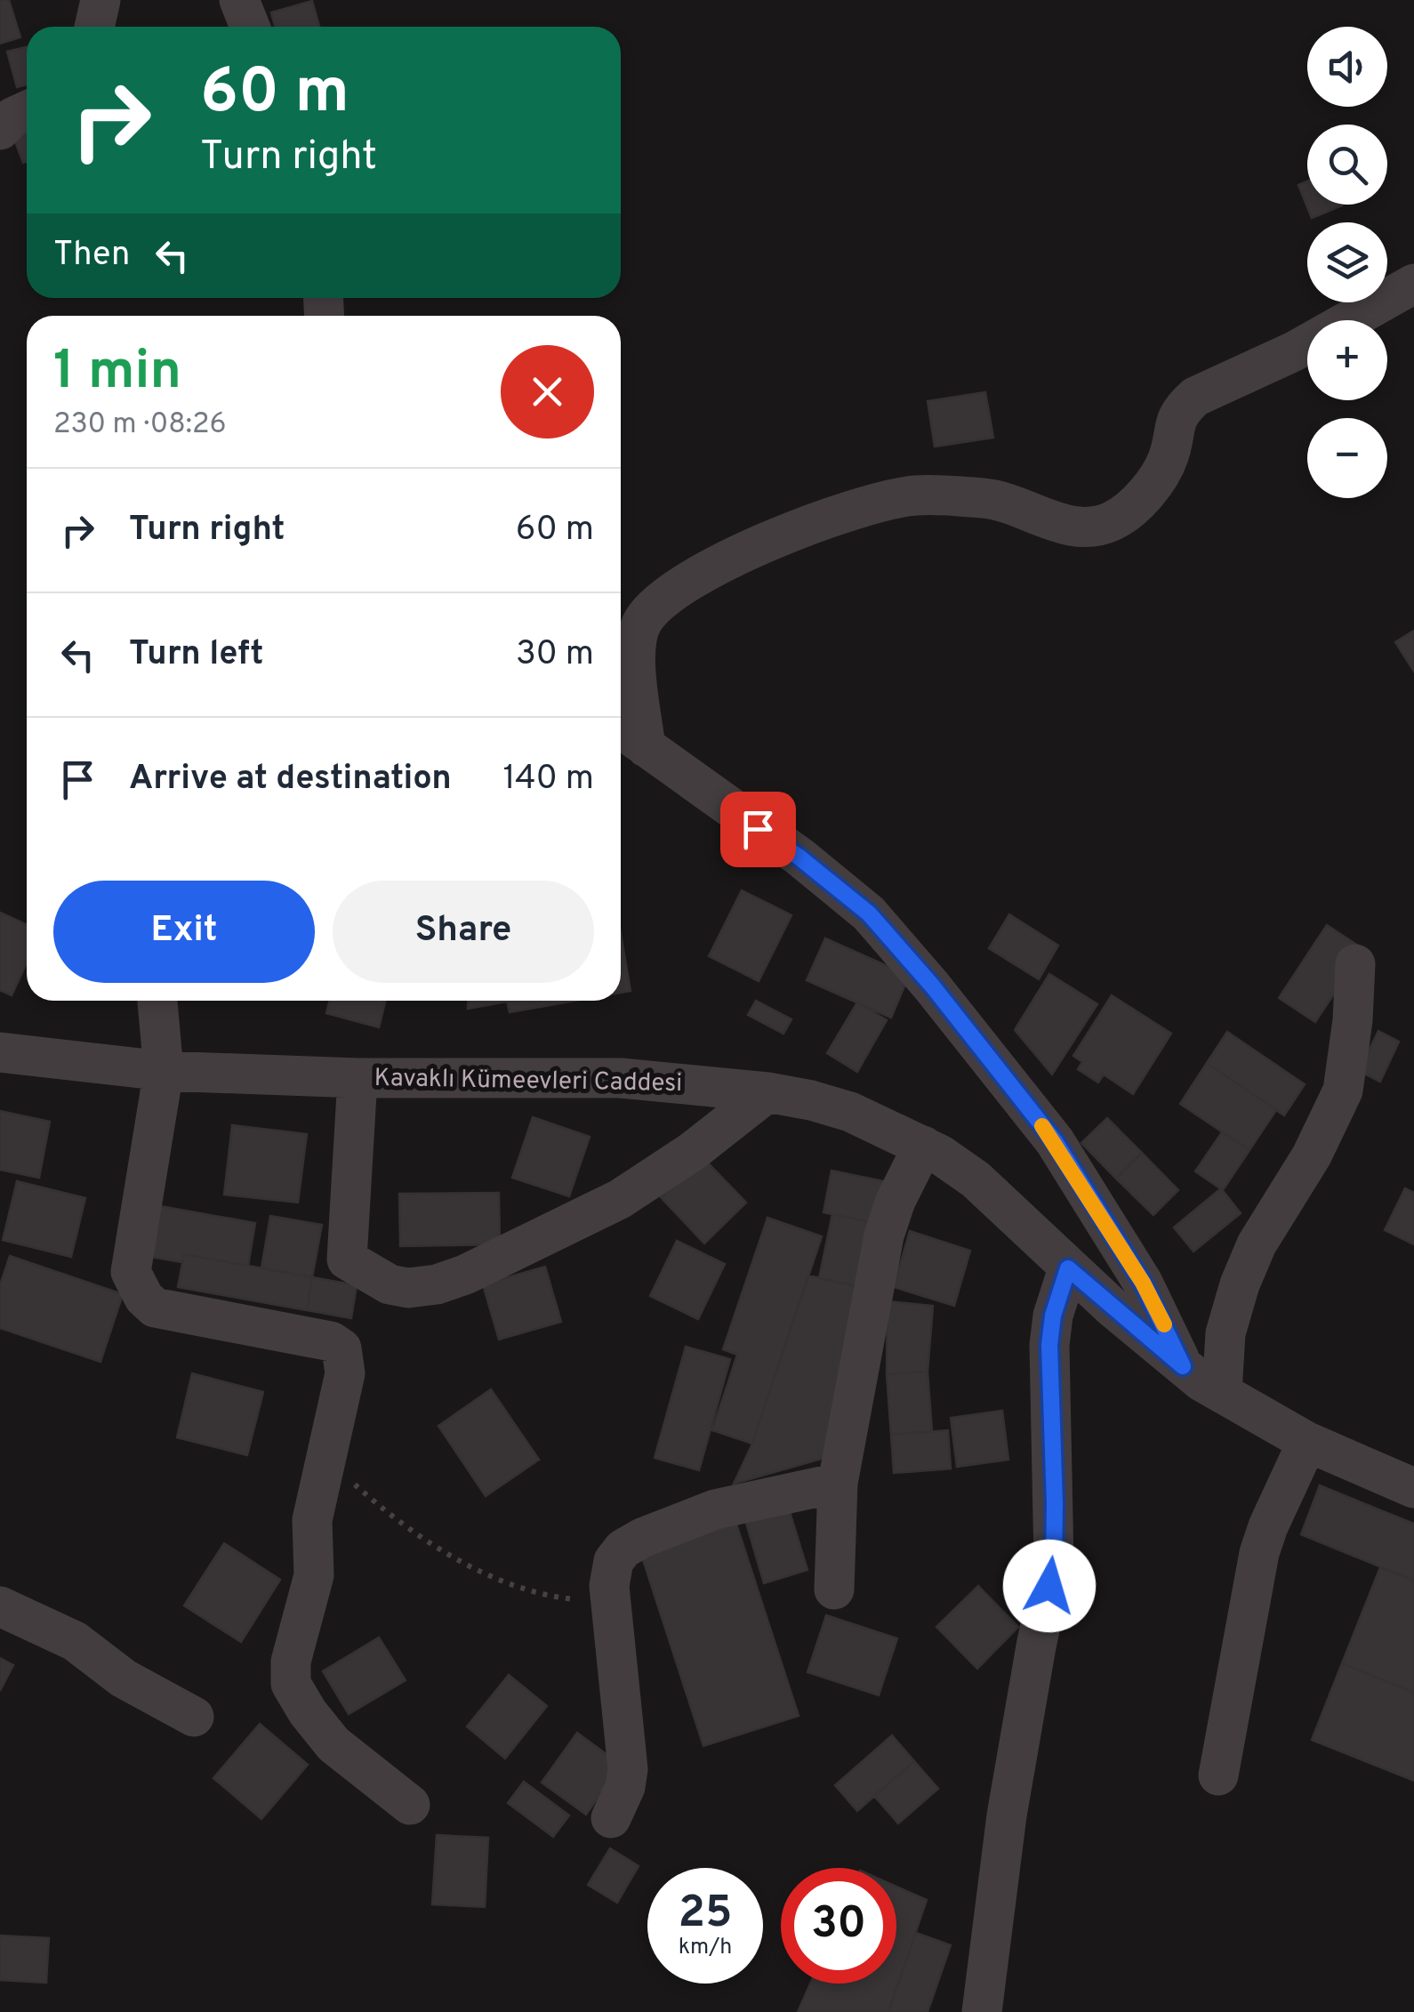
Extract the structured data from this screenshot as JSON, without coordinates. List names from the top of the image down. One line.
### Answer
{"streets":{"street":["Kavaklı Kümeevleri Caddesi"]},"page":{"map_buttons":["+","−"],"turn":["60 m","Turn right"],"then":"Then","heading":["1 min","230 m · 08:26"],"list":[{"name":"Turn right","value":"60 m"},{"name":"Turn left","value":"30 m"},{"name":"Arrive at destination","value":"140 m"}],"buttons":["Exit","Share"],"speed":"25 km/h","limit":"30"}}
